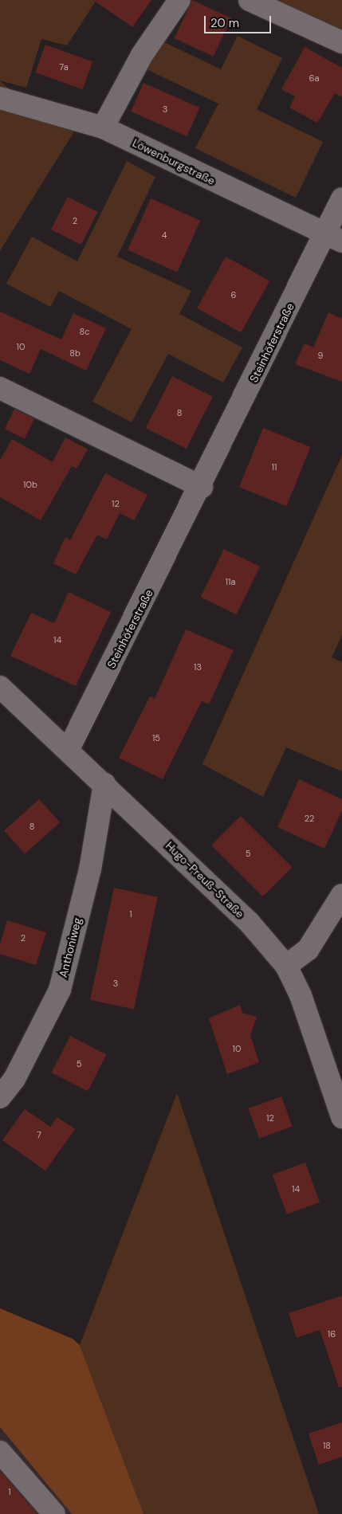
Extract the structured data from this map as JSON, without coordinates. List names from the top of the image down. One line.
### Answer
{"streets":{"street":["Löwenburgstraße","Steinhöferstraße","Hugo-Preuß-Straße","Anthoniweg"]},"crossings":[["Löwenburgstraße","Steinhöferstraße"],["Steinhöferstraße","Hugo-Preuß-Straße"],["Hugo-Preuß-Straße","Anthoniweg"]],"house_numbers":["7a","6a","3","2","4","6","8c","10","8b","9","8","11","10b","12","11a","14","13","15","22","8","5","1","2","3","10","5","12","7","14","16","18","1"],"scale_bar":"20 m"}
